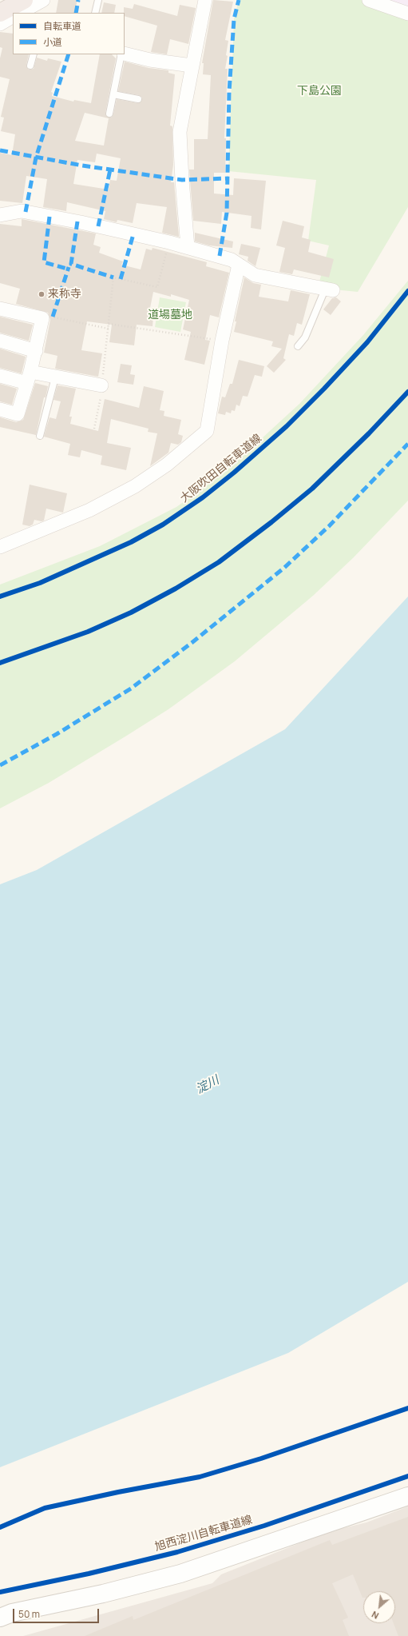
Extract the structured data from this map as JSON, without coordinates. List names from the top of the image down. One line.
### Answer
{"streets":{"cycle path":["大阪吹田自転車道線","旭西淀川自転車道線"]},"water":["淀川"],"parks":["下島公園","道場墓地"],"places":["来称寺"],"legend":["自転車道","小道"],"scale_bar":"50 m","north":"bottom left"}
